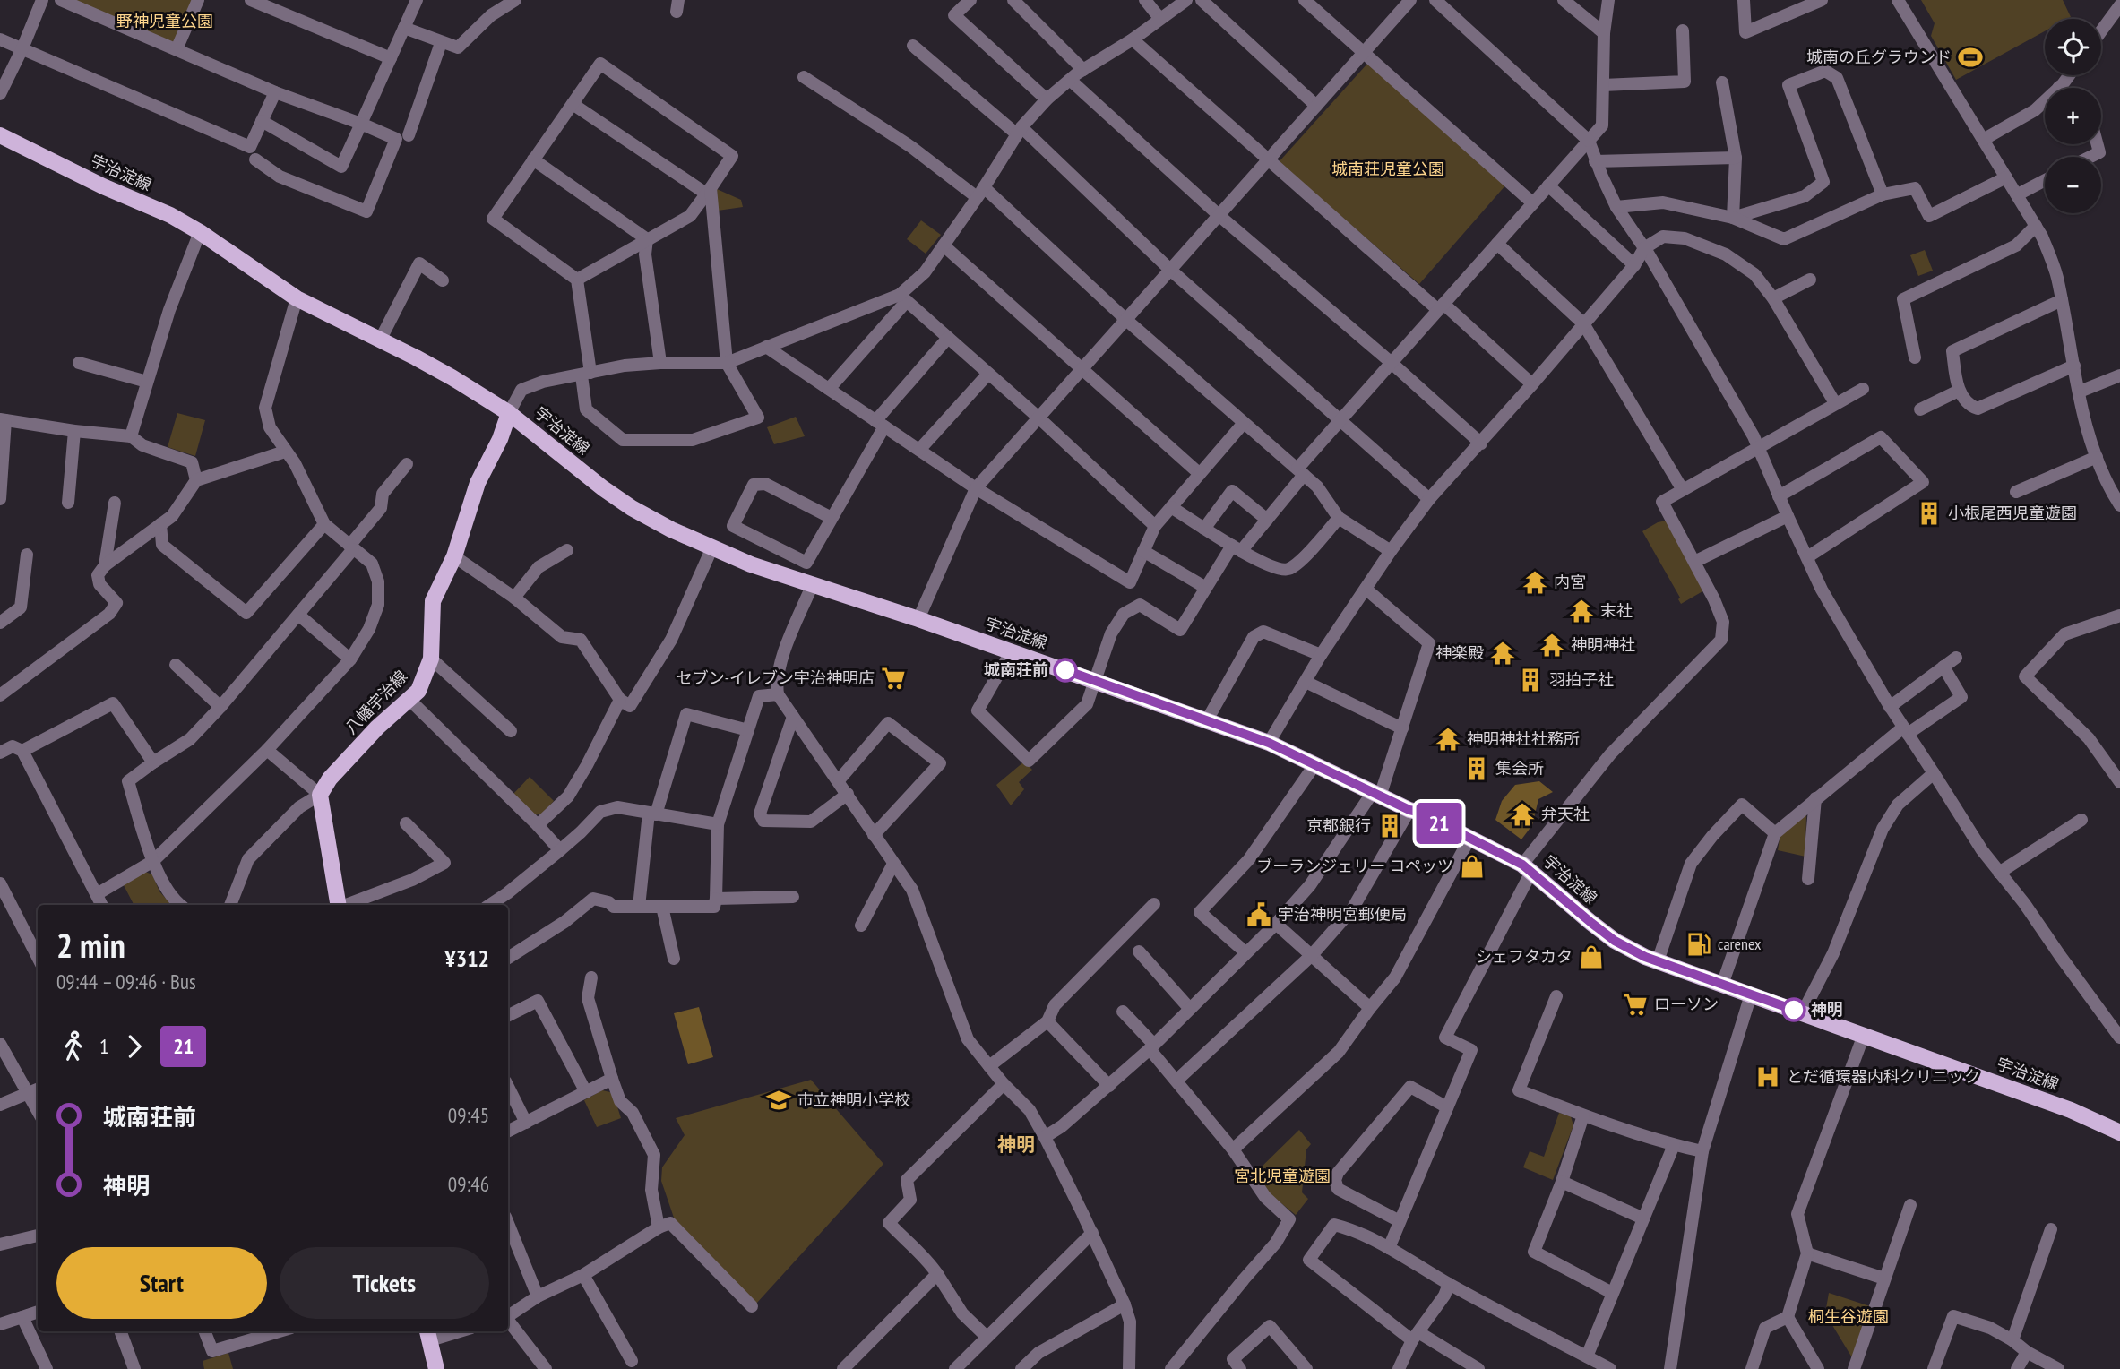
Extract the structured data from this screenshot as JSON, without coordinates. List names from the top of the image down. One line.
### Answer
{"streets":{"main road":["宇治淀線","八幡宇治線"]},"crossings":[["宇治淀線","八幡宇治線"]],"districts":["神明"],"parks":["野神児童公園","城南荘児童公園","宮北児童遊園","桐生谷遊園"],"places":{"sports":["城南の丘グラウンド"],"building":["小根尾西児童遊園","羽拍子社","集会所","京都銀行"],"temple":["内宮","末社","神明神社","神楽殿","神明神社社務所","弁天社"],"other":["城南荘前","神明"],"supermarket":["セブン-イレブン宇治神明店","ローソン"],"shop":["ブーランジェリー コペッツ","シェフタカタ"],"public building":["宇治神明宮郵便局"],"fuel station":["carenex"],"hospital":["とだ循環器内科クリニック"],"school or university":["市立神明小学校"]},"lines":["bus line 21"],"page":{"on_map":"21","map_buttons":["+","−"],"heading":["2 min","09:44 – 09:46 · Bus","¥312"],"legs":["1","21"],"list":[{"name":"城南荘前","value":"09:45"},{"name":"神明","value":"09:46"}],"buttons":["Start","Tickets"]}}
